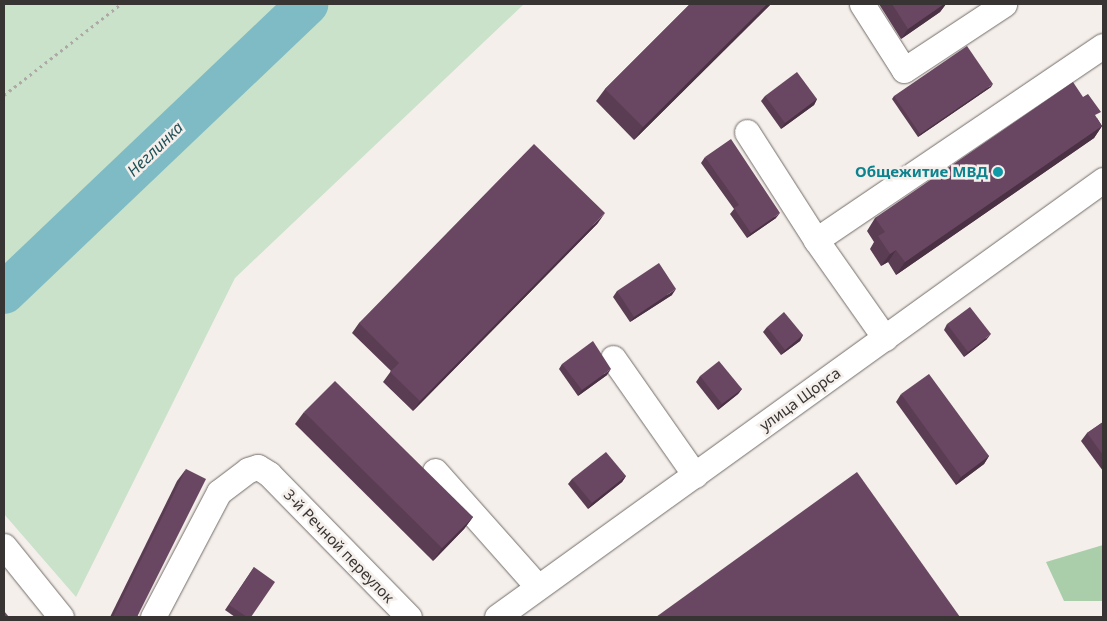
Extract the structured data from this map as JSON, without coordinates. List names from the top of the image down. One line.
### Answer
{"streets":{"street":["улица Щорса","3-й Речной переулок"]},"water":["Неглинка"],"places":["Общежитие МВД"]}
